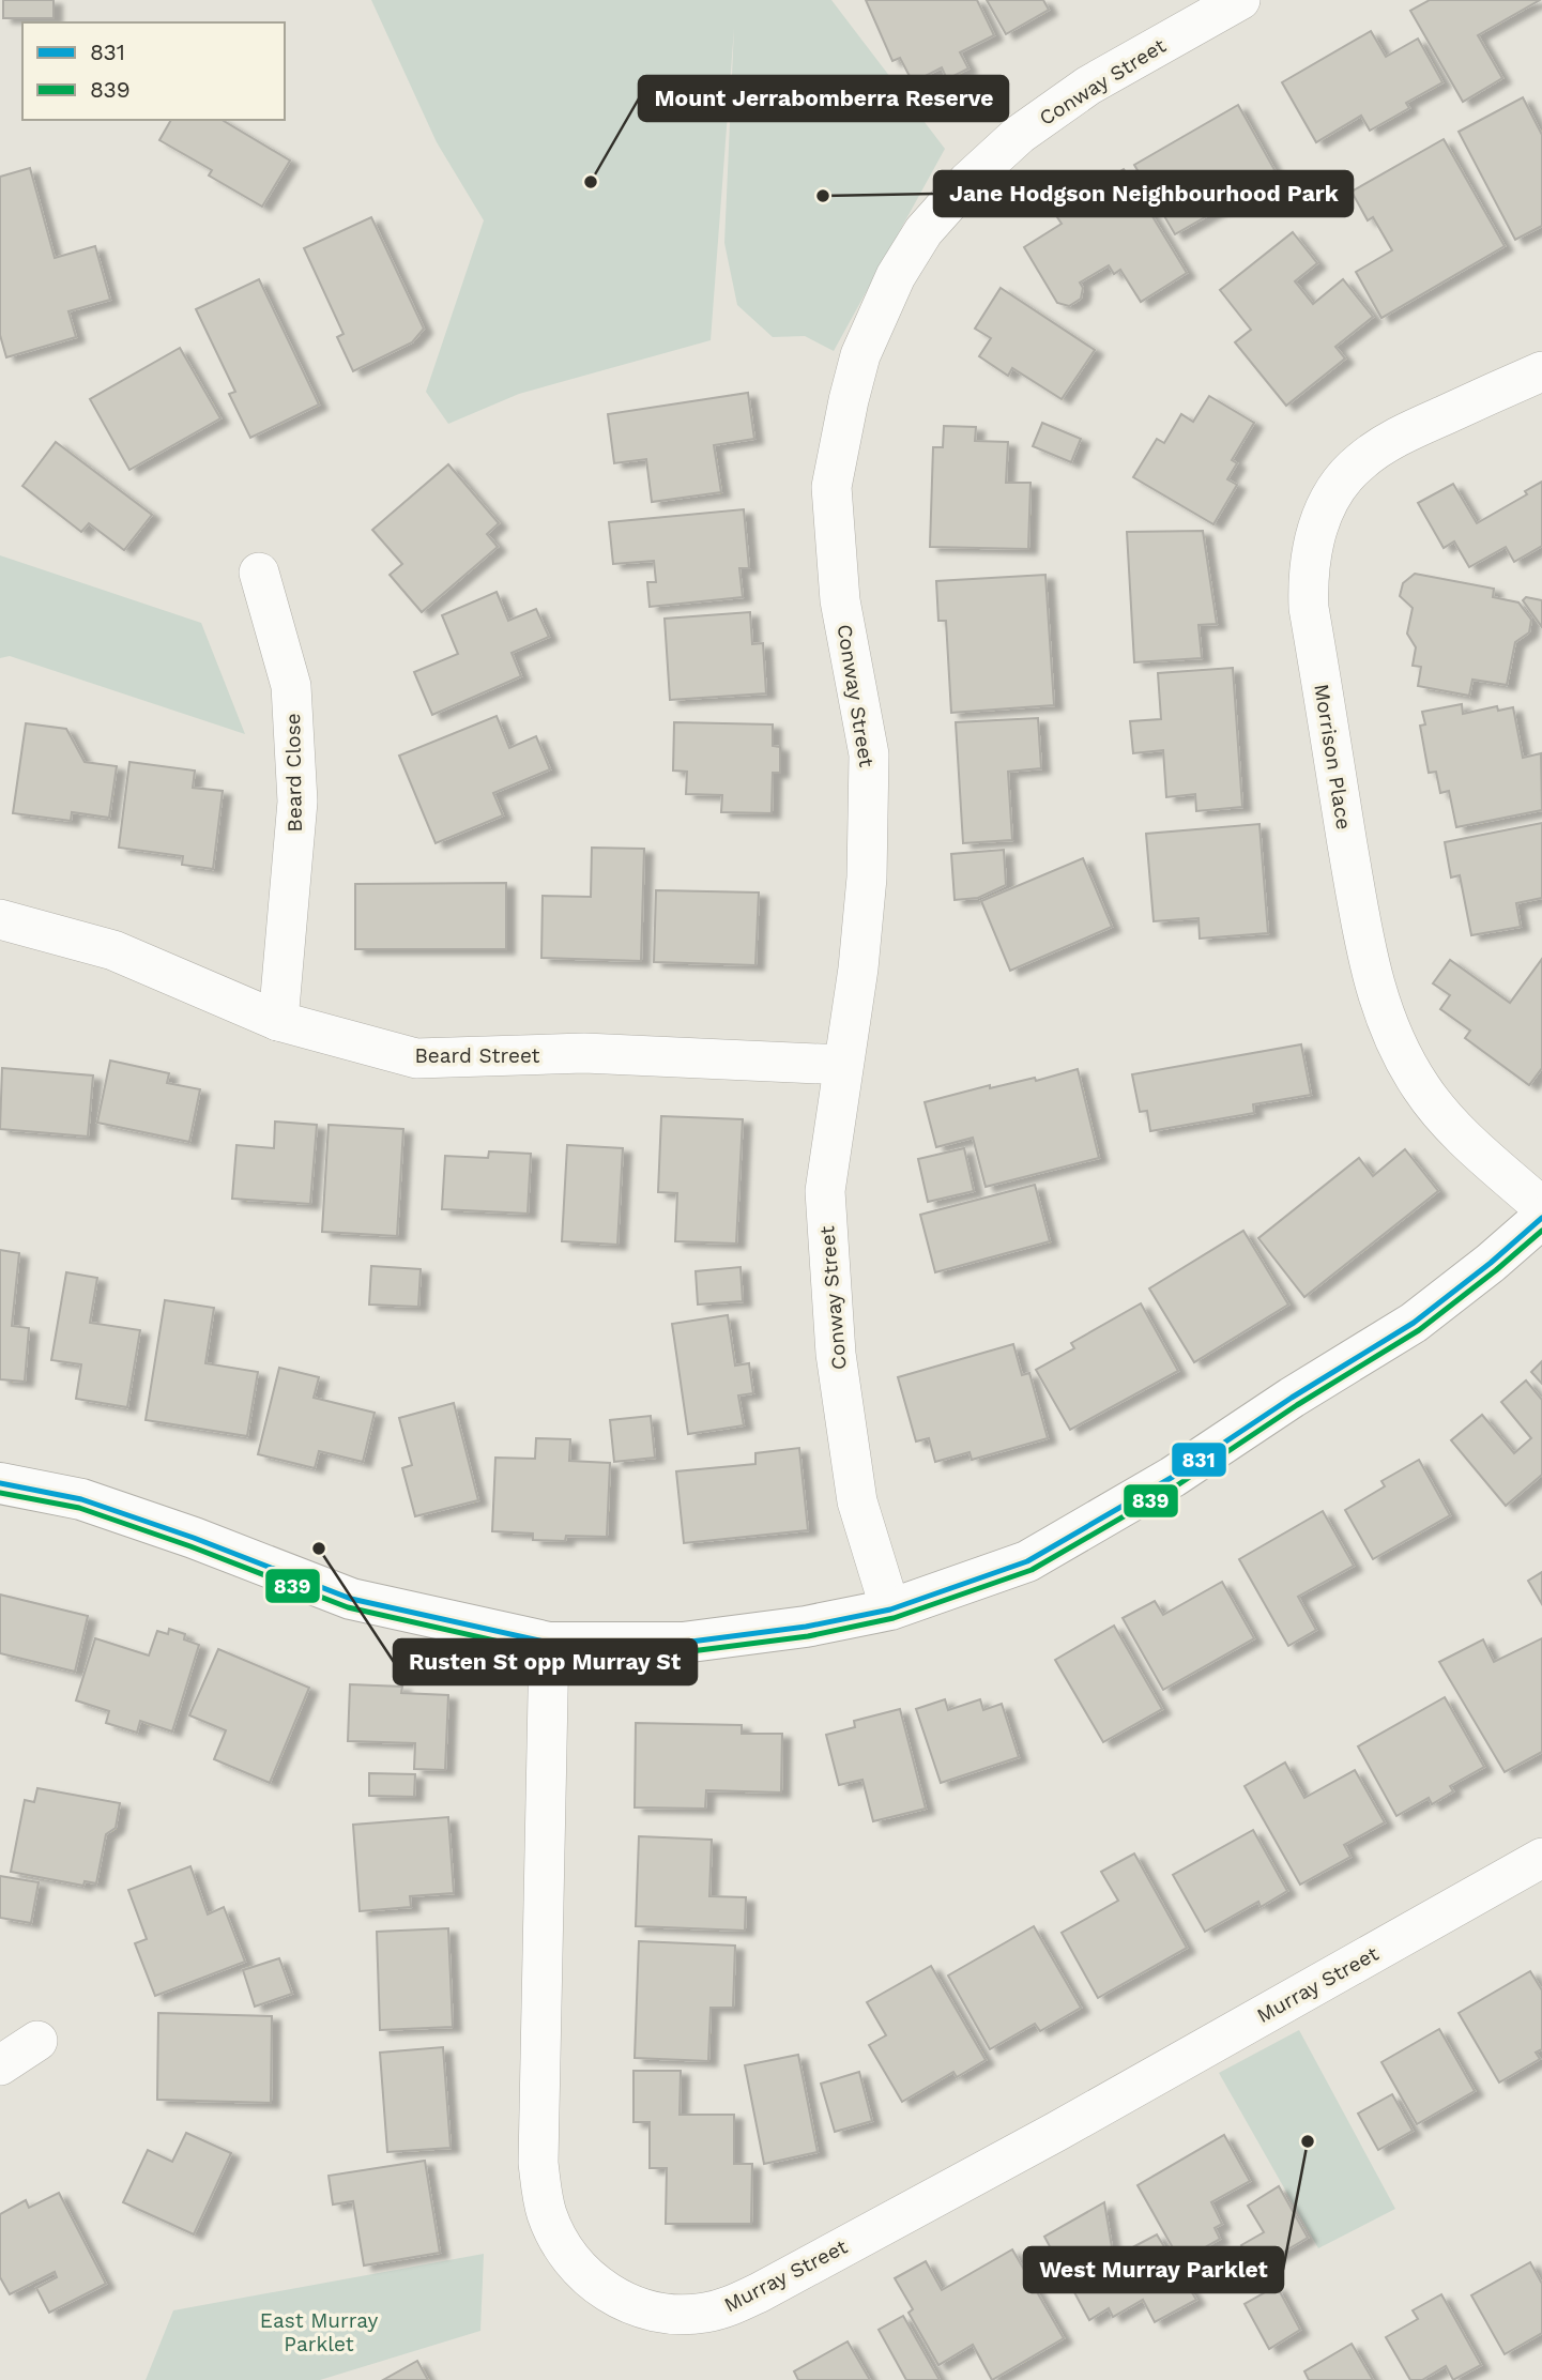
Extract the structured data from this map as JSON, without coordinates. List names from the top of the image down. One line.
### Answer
{"streets":{"street":["Conway Street","Morrison Place","Beard Close","Beard Street","Murray Street"]},"crossings":[["Conway Street","Beard Street"],["Beard Close","Beard Street"]],"parks":["East Murray Parklet"],"places":["Mount Jerrabomberra Reserve","Jane Hodgson Neighbourhood Park","Rusten St opp Murray St","West Murray Parklet"],"lines":["transit line 831","transit line 839"],"legend":["831","839"]}
